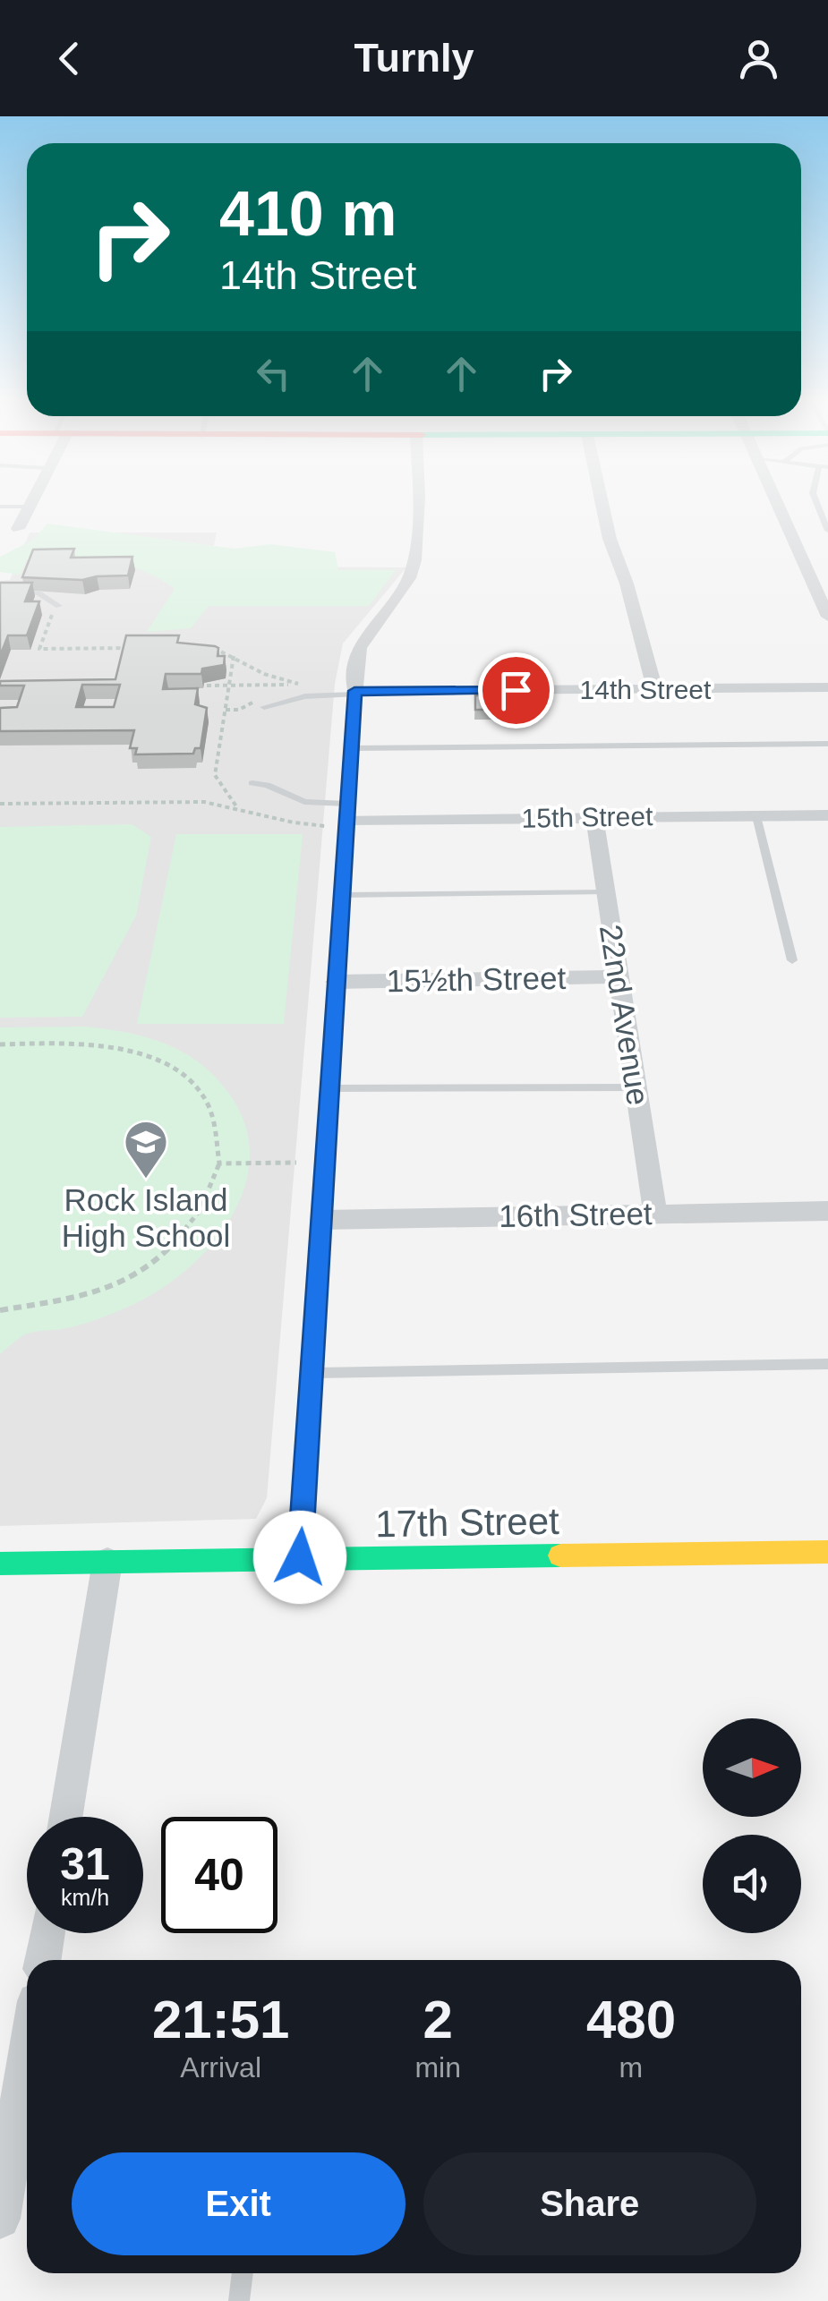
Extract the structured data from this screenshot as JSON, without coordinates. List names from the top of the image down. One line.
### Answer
{"streets":{"street":["14th Street","15th Street","15½th Street","22nd Avenue","16th Street","17th Street"]},"crossings":[["15th Street","22nd Avenue"],["15½th Street","22nd Avenue"],["22nd Avenue","16th Street"]],"places":{"school or university":["Rock Island High School"]},"north":"right","page":{"header":"Turnly","turn":["410 m","14th Street"],"speed":"31 km/h","limit":"40","eta":["21:51","Arrival","2","min","480","m"],"buttons":["Exit","Share"]}}
